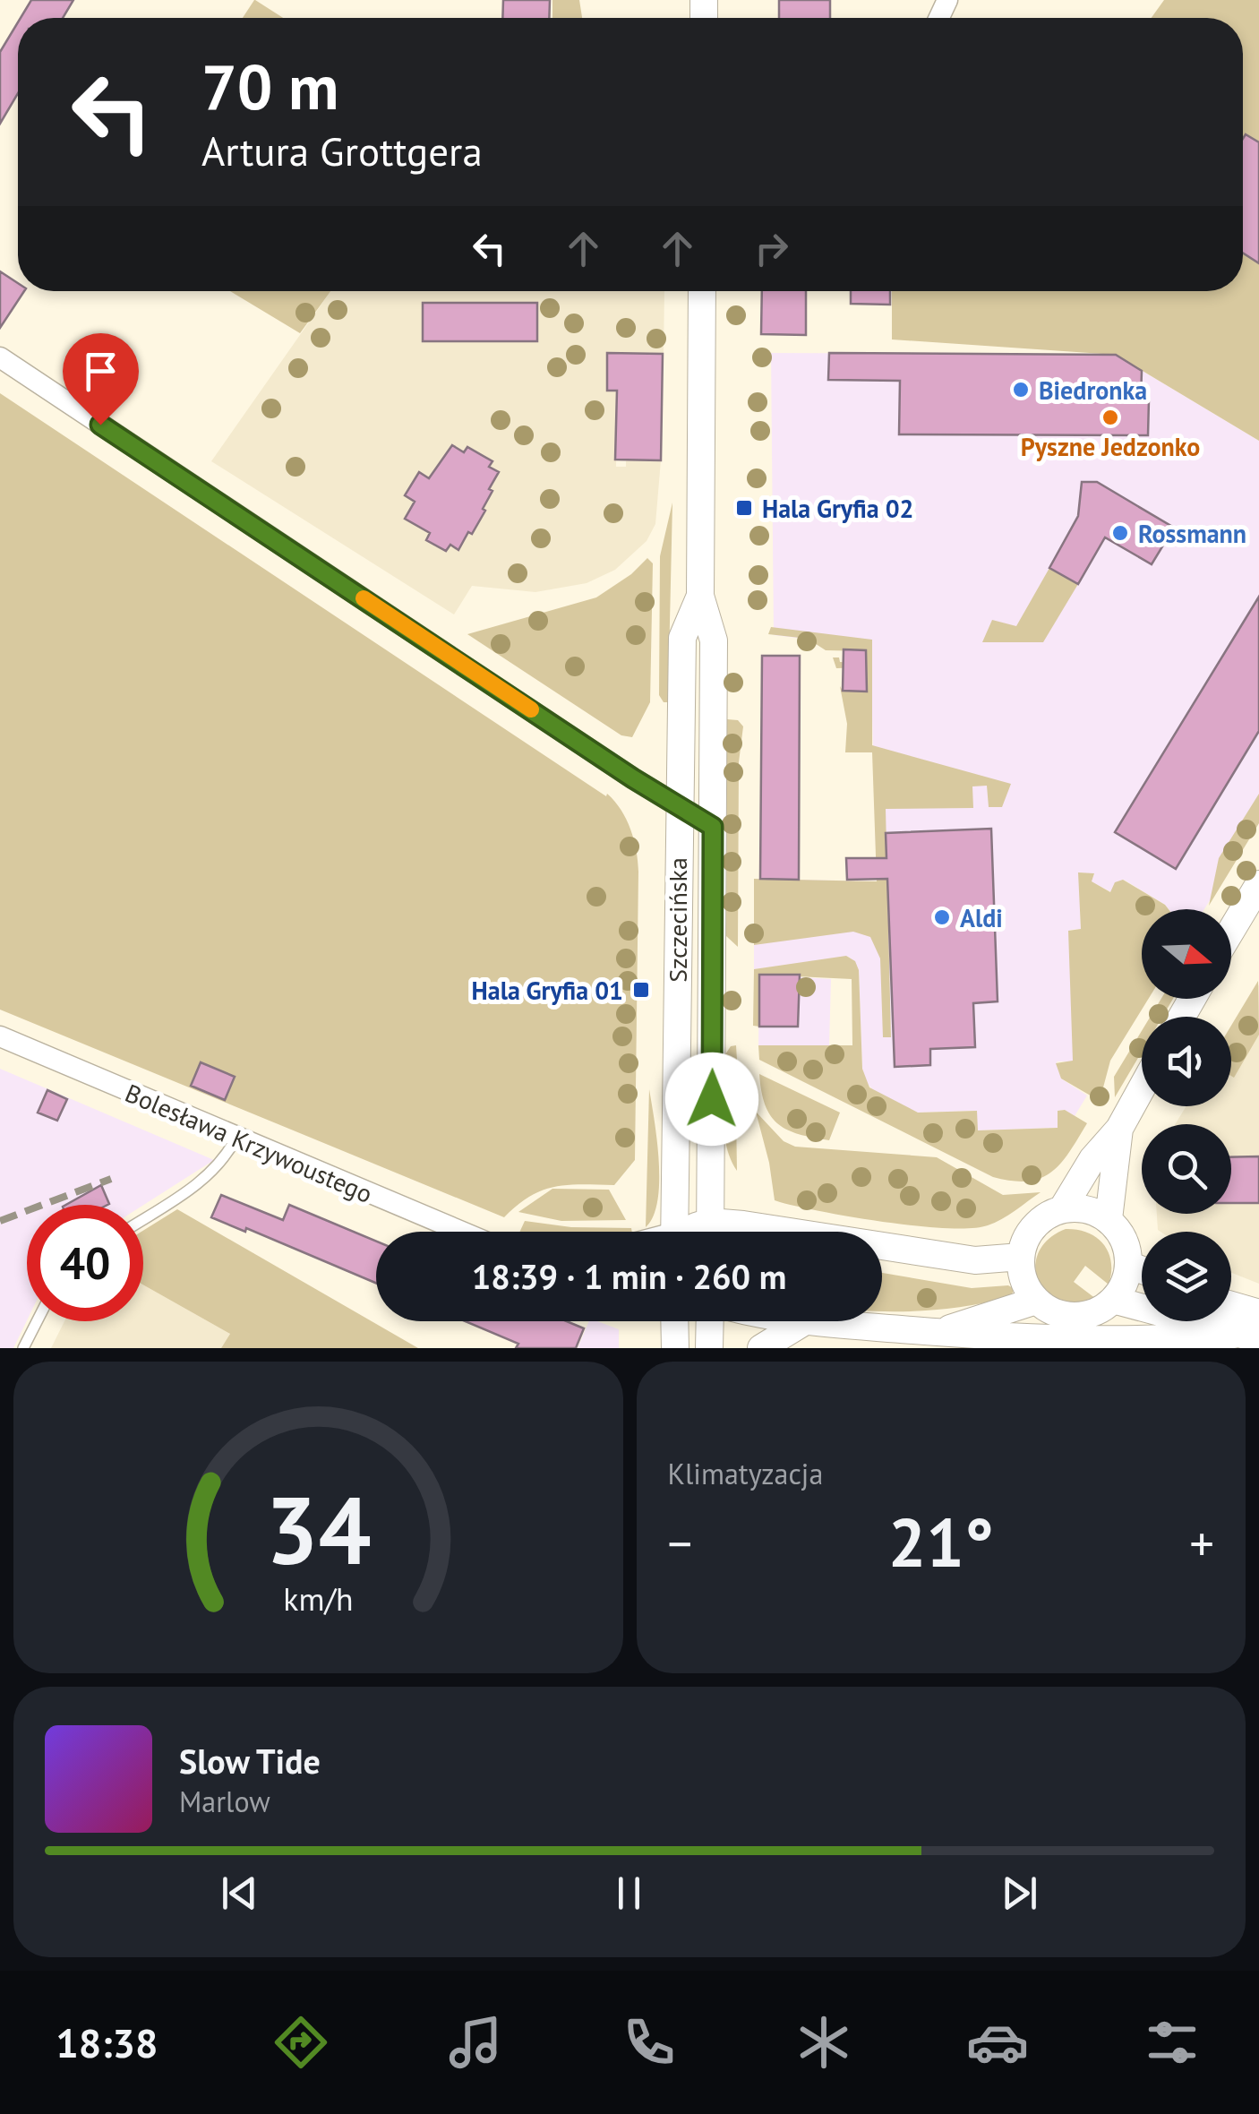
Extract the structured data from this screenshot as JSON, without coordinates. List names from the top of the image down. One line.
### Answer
{"streets":{"street":["Szczecińska","Bolesława Krzywoustego"]},"places":{"other":["Biedronka","Pyszne Jedzonko","Rossmann","Aldi"],"transit":["Hala Gryfia 02","Hala Gryfia 01"]},"north":"right","page":{"turn":["70 m","Artura Grottgera"],"limit":"40","trip":"18:39 · 1 min · 260 m","tile":"Klimatyzacja","heat":["−","21°","+"],"song":["Slow Tide","Marlow"],"tabs":"18:38","gauge":["34","km/h"]}}
